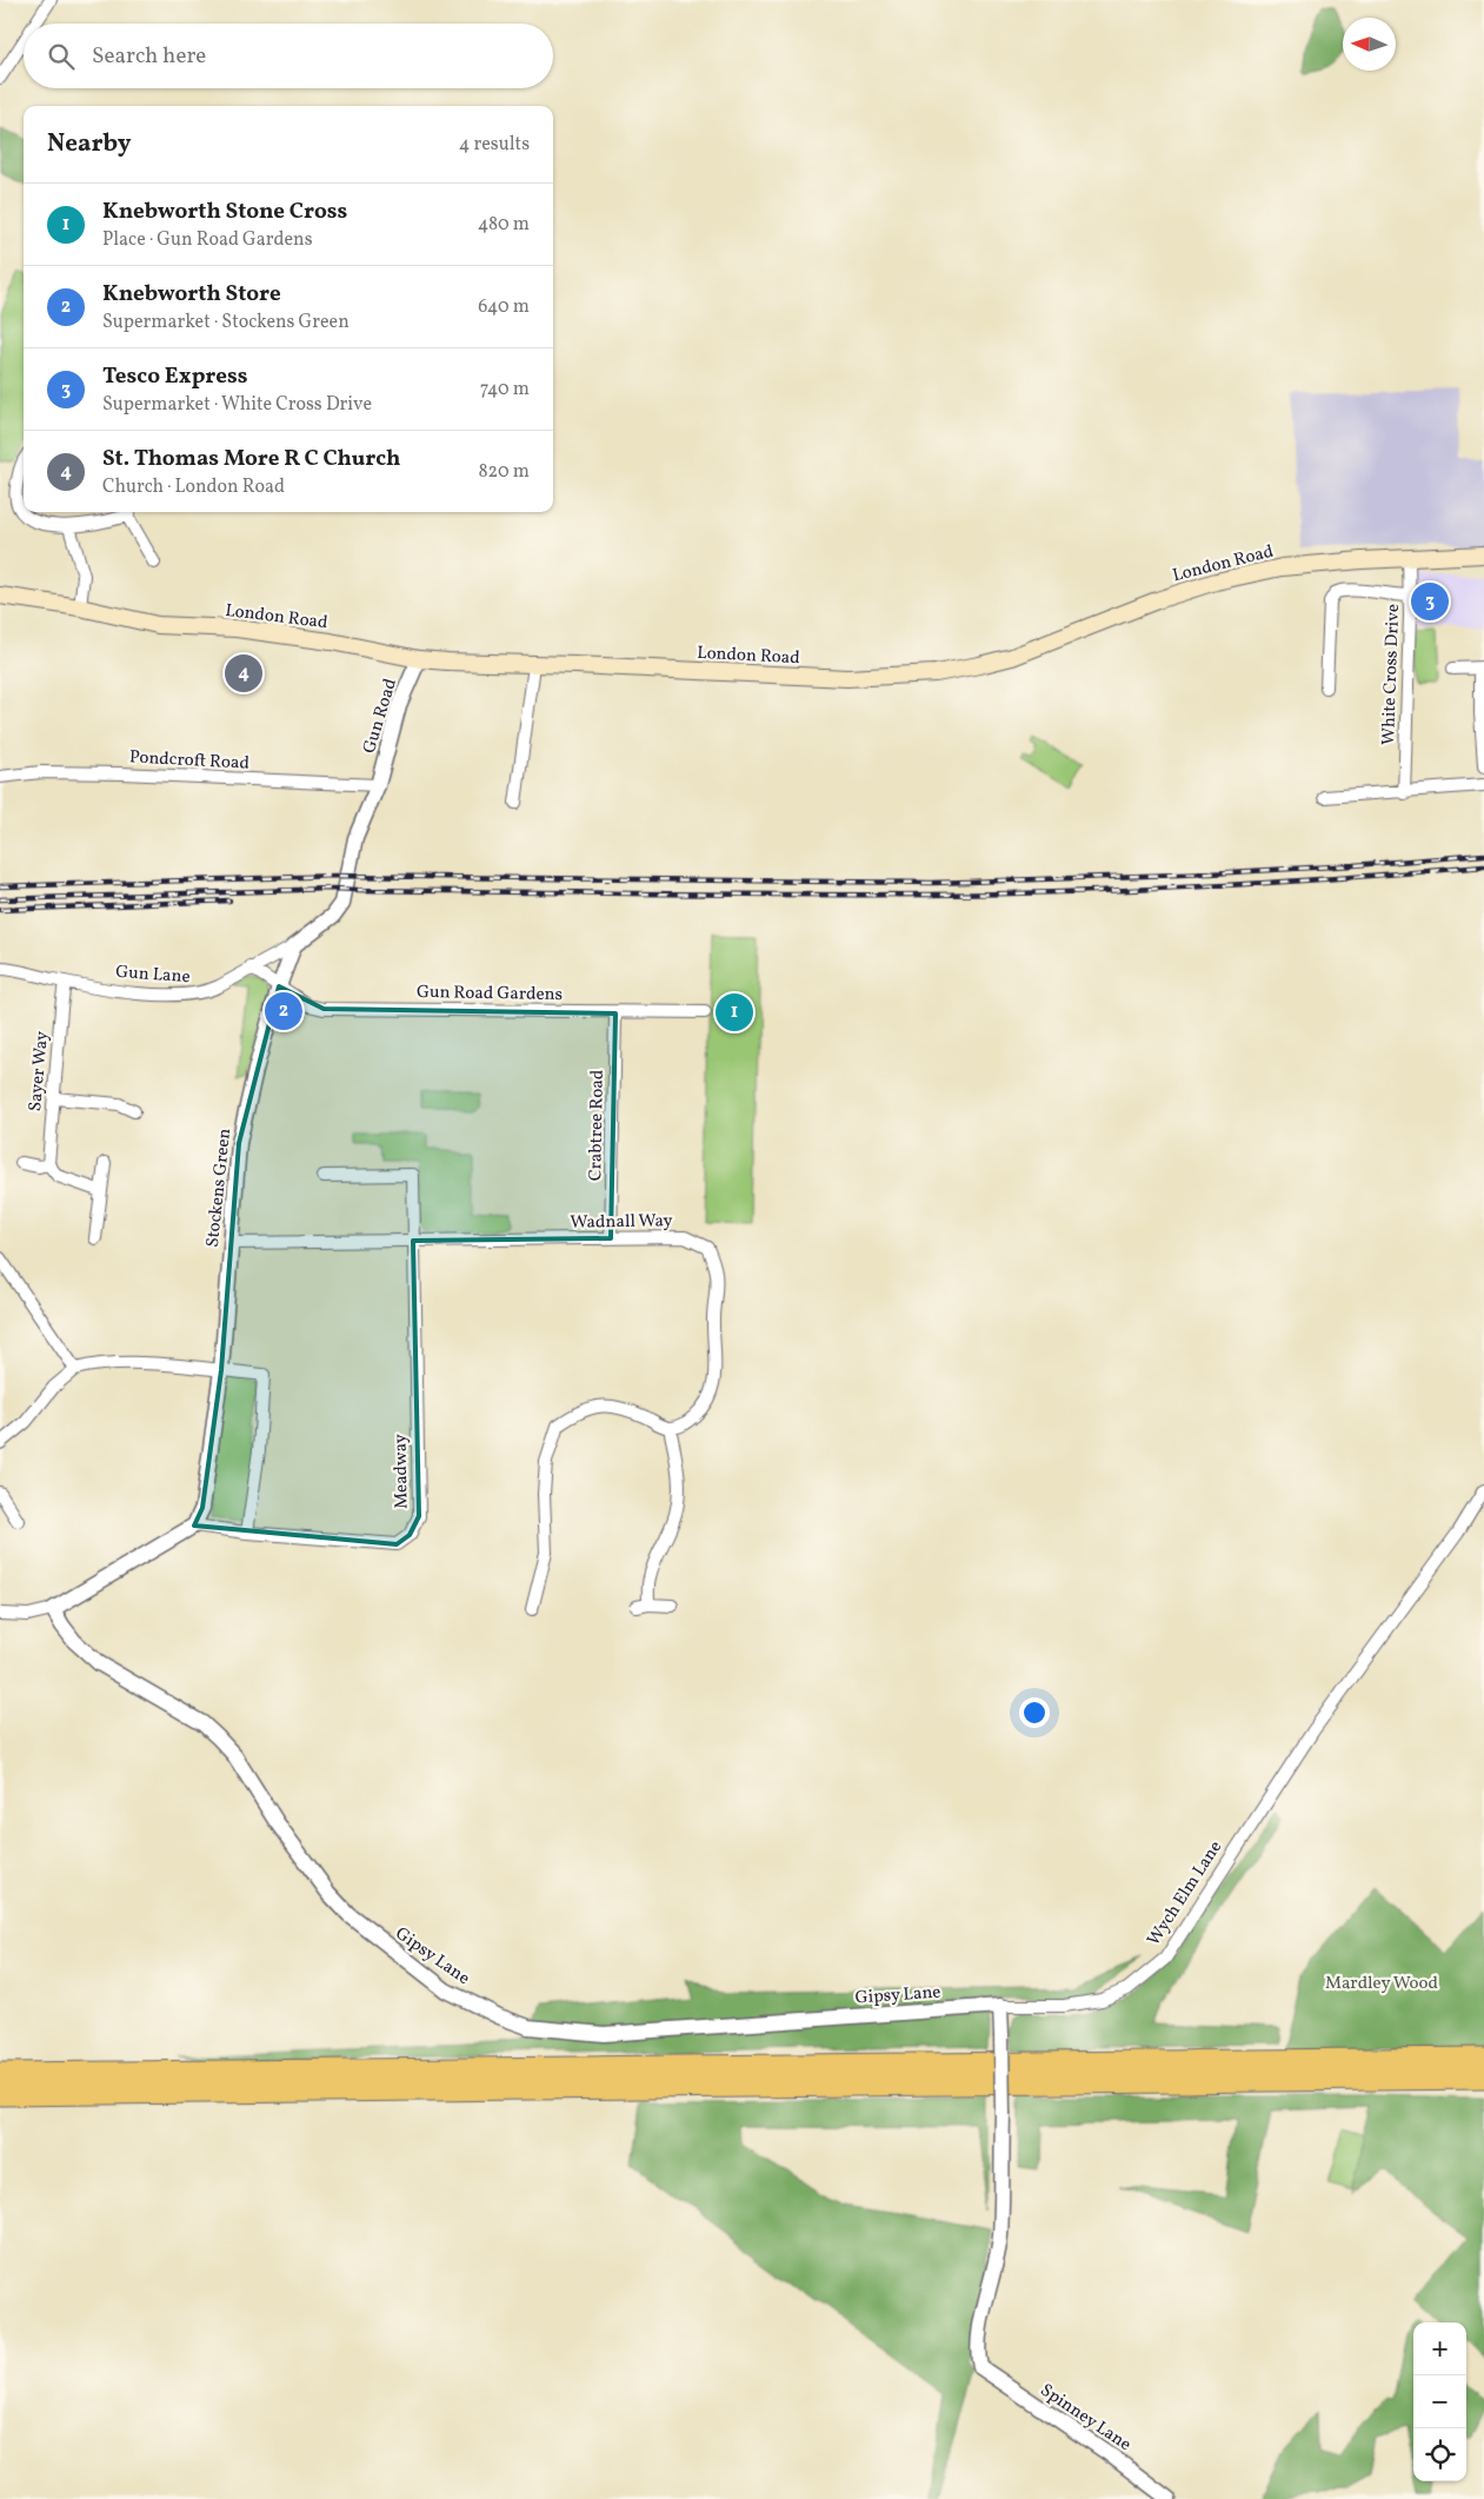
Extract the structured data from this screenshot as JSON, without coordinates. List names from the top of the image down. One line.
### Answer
{"streets":{"main road":["London Road"],"street":["White Cross Drive","Gun Road","Pondcroft Road","Gun Lane","Gun Road Gardens","Sayer Way","Crabtree Road","Stockens Green","Wadnall Way","Meadway","Wych Elm Lane","Gipsy Lane","Spinney Lane"]},"crossings":[["London Road","White Cross Drive"],["London Road","Gun Road"],["Gun Road","Pondcroft Road"],["Gun Road","Gun Lane"],["Gun Road","Stockens Green"],["Gun Lane","Gun Road Gardens"],["Gun Lane","Sayer Way"],["Gun Lane","Stockens Green"],["Gun Road Gardens","Crabtree Road"],["Gun Road Gardens","Stockens Green"],["Crabtree Road","Wadnall Way"],["Stockens Green","Wadnall Way"],["Stockens Green","Meadway"],["Wadnall Way","Meadway"],["Wych Elm Lane","Gipsy Lane"],["Wych Elm Lane","Spinney Lane"],["Gipsy Lane","Spinney Lane"]],"parks":["Mardley Wood"],"north":"left","page":{"search":"Search here","heading":["Nearby","4 results"],"list":[{"mark":"1","name":"Knebworth Stone Cross","note":"Place · Gun Road Gardens","value":"480 m"},{"mark":"2","name":"Knebworth Store","note":"Supermarket · Stockens Green","value":"640 m"},{"mark":"3","name":"Tesco Express","note":"Supermarket · White Cross Drive","value":"740 m"},{"mark":"4","name":"St. Thomas More R C Church","note":"Church · London Road","value":"820 m"}],"pins":["3","4","2","1"],"map_buttons":["+","−"]}}
